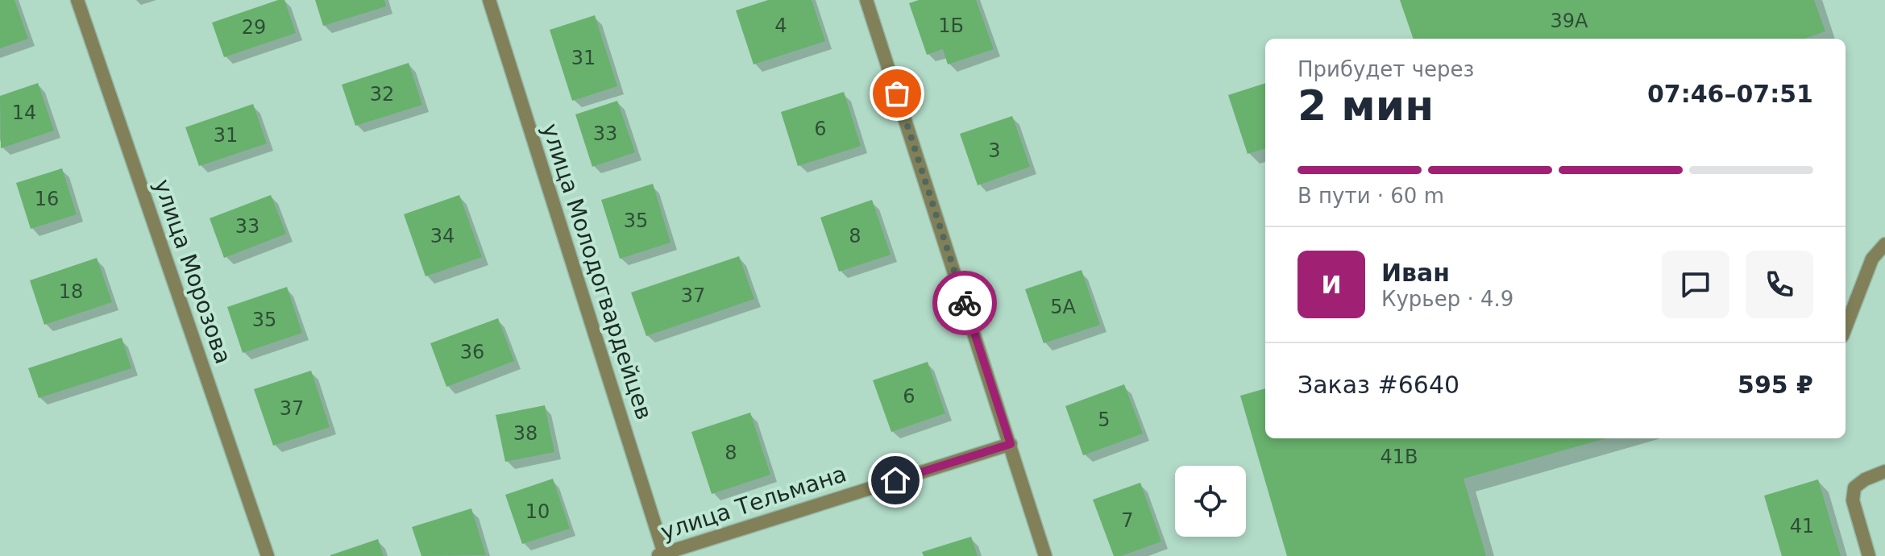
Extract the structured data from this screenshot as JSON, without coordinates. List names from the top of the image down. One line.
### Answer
{"streets":{"street":["улица Морозова","улица Молодогвардейцев","улица Тельмана"]},"crossings":[["улица Молодогвардейцев","улица Тельмана"]],"house_numbers":["39А","4","1Б","29","31","32","14","6","33","31","3","16","35","33","34","8","18","37","5А","35","36","6","37","5","38","8","41В","10","7","41"],"page":{"heading":["2 мин","Прибудет через","07:46–07:51"],"panel":["Иван","Курьер · 4.9","Заказ #6640","595 ₽"],"bar":"В пути · 60 m","round":"И"}}
